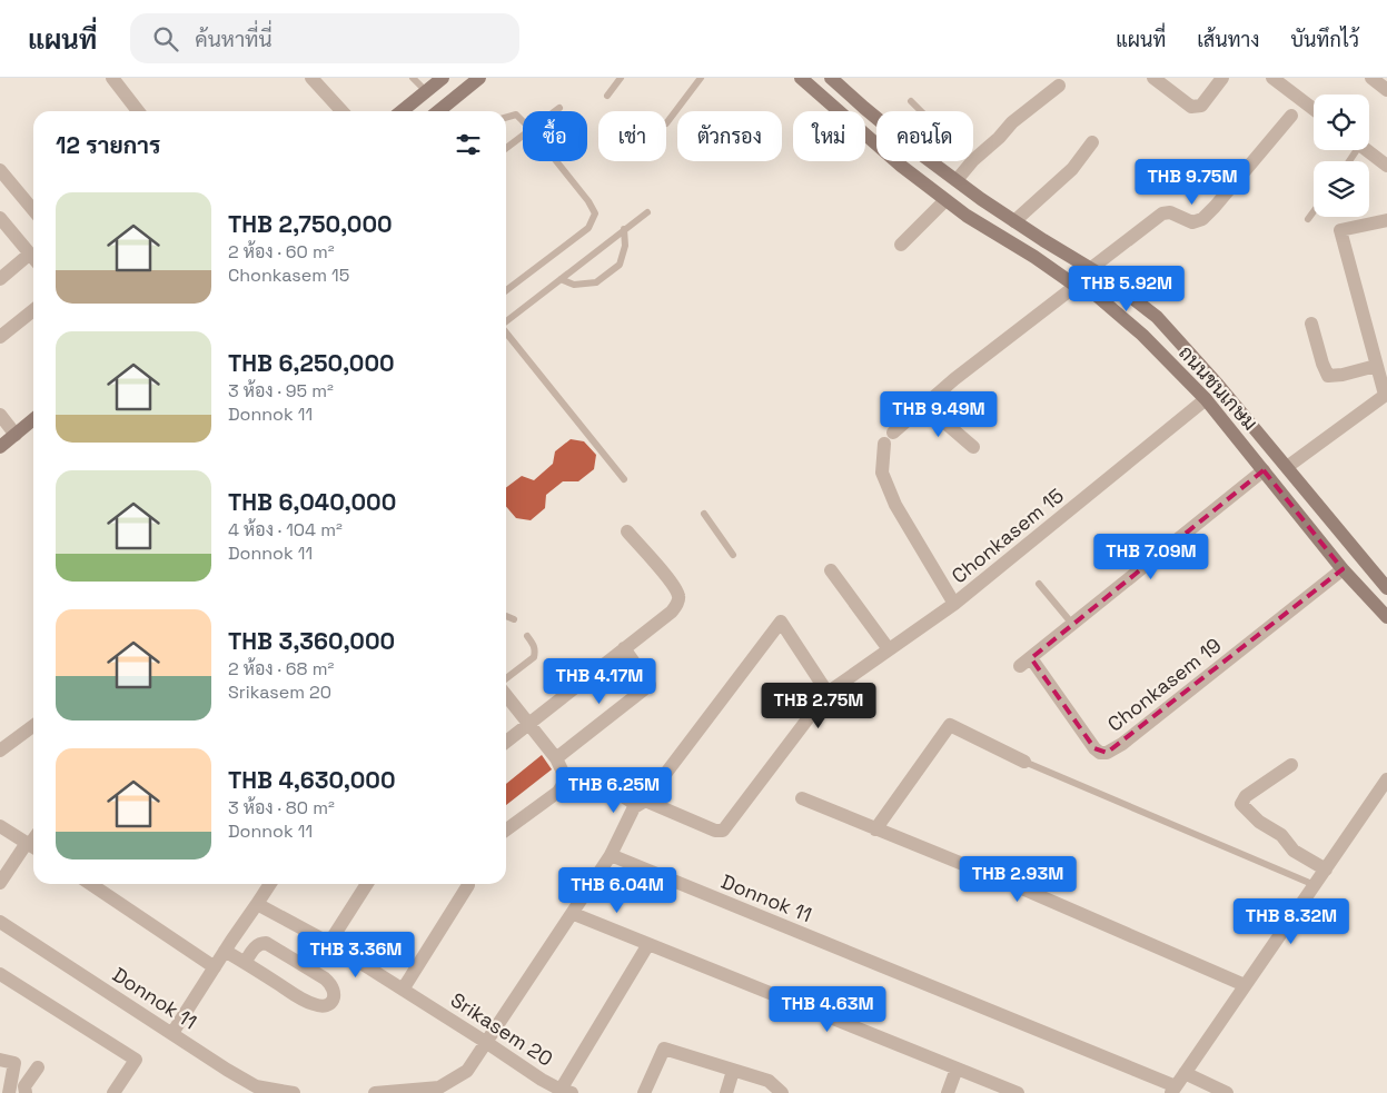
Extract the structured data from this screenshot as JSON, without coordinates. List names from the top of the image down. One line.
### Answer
{"streets":{"main road":["ถนนชนเกษม"],"street":["Chonkasem 15","Chonkasem 19","Donnok 11","Srikasem 20"]},"crossings":[["ถนนชนเกษม","Chonkasem 15"],["ถนนชนเกษม","Chonkasem 19"]],"page":{"header":"แผนที่","search":"ค้นหาที่นี่","nav":["แผนที่","เส้นทาง","บันทึกไว้"],"chip":["ซื้อ","เช่า","ตัวกรอง","ใหม่","คอนโด"],"heading":"12 รายการ","price":["THB 9.75M","THB 5.92M","THB 9.49M","THB 7.09M","THB 4.17M","THB 2.75M","THB 6.25M","THB 2.93M","THB 6.04M","THB 8.32M","THB 3.36M","THB 4.63M"],"list":[{"name":"THB 2,750,000","note":"2 ห้อง · 60 m² · Chonkasem 15"},{"name":"THB 6,250,000","note":"3 ห้อง · 95 m² · Donnok 11"},{"name":"THB 6,040,000","note":"4 ห้อง · 104 m² · Donnok 11"},{"name":"THB 3,360,000","note":"2 ห้อง · 68 m² · Srikasem 20"},{"name":"THB 4,630,000","note":"3 ห้อง · 80 m² · Donnok 11"}]}}
